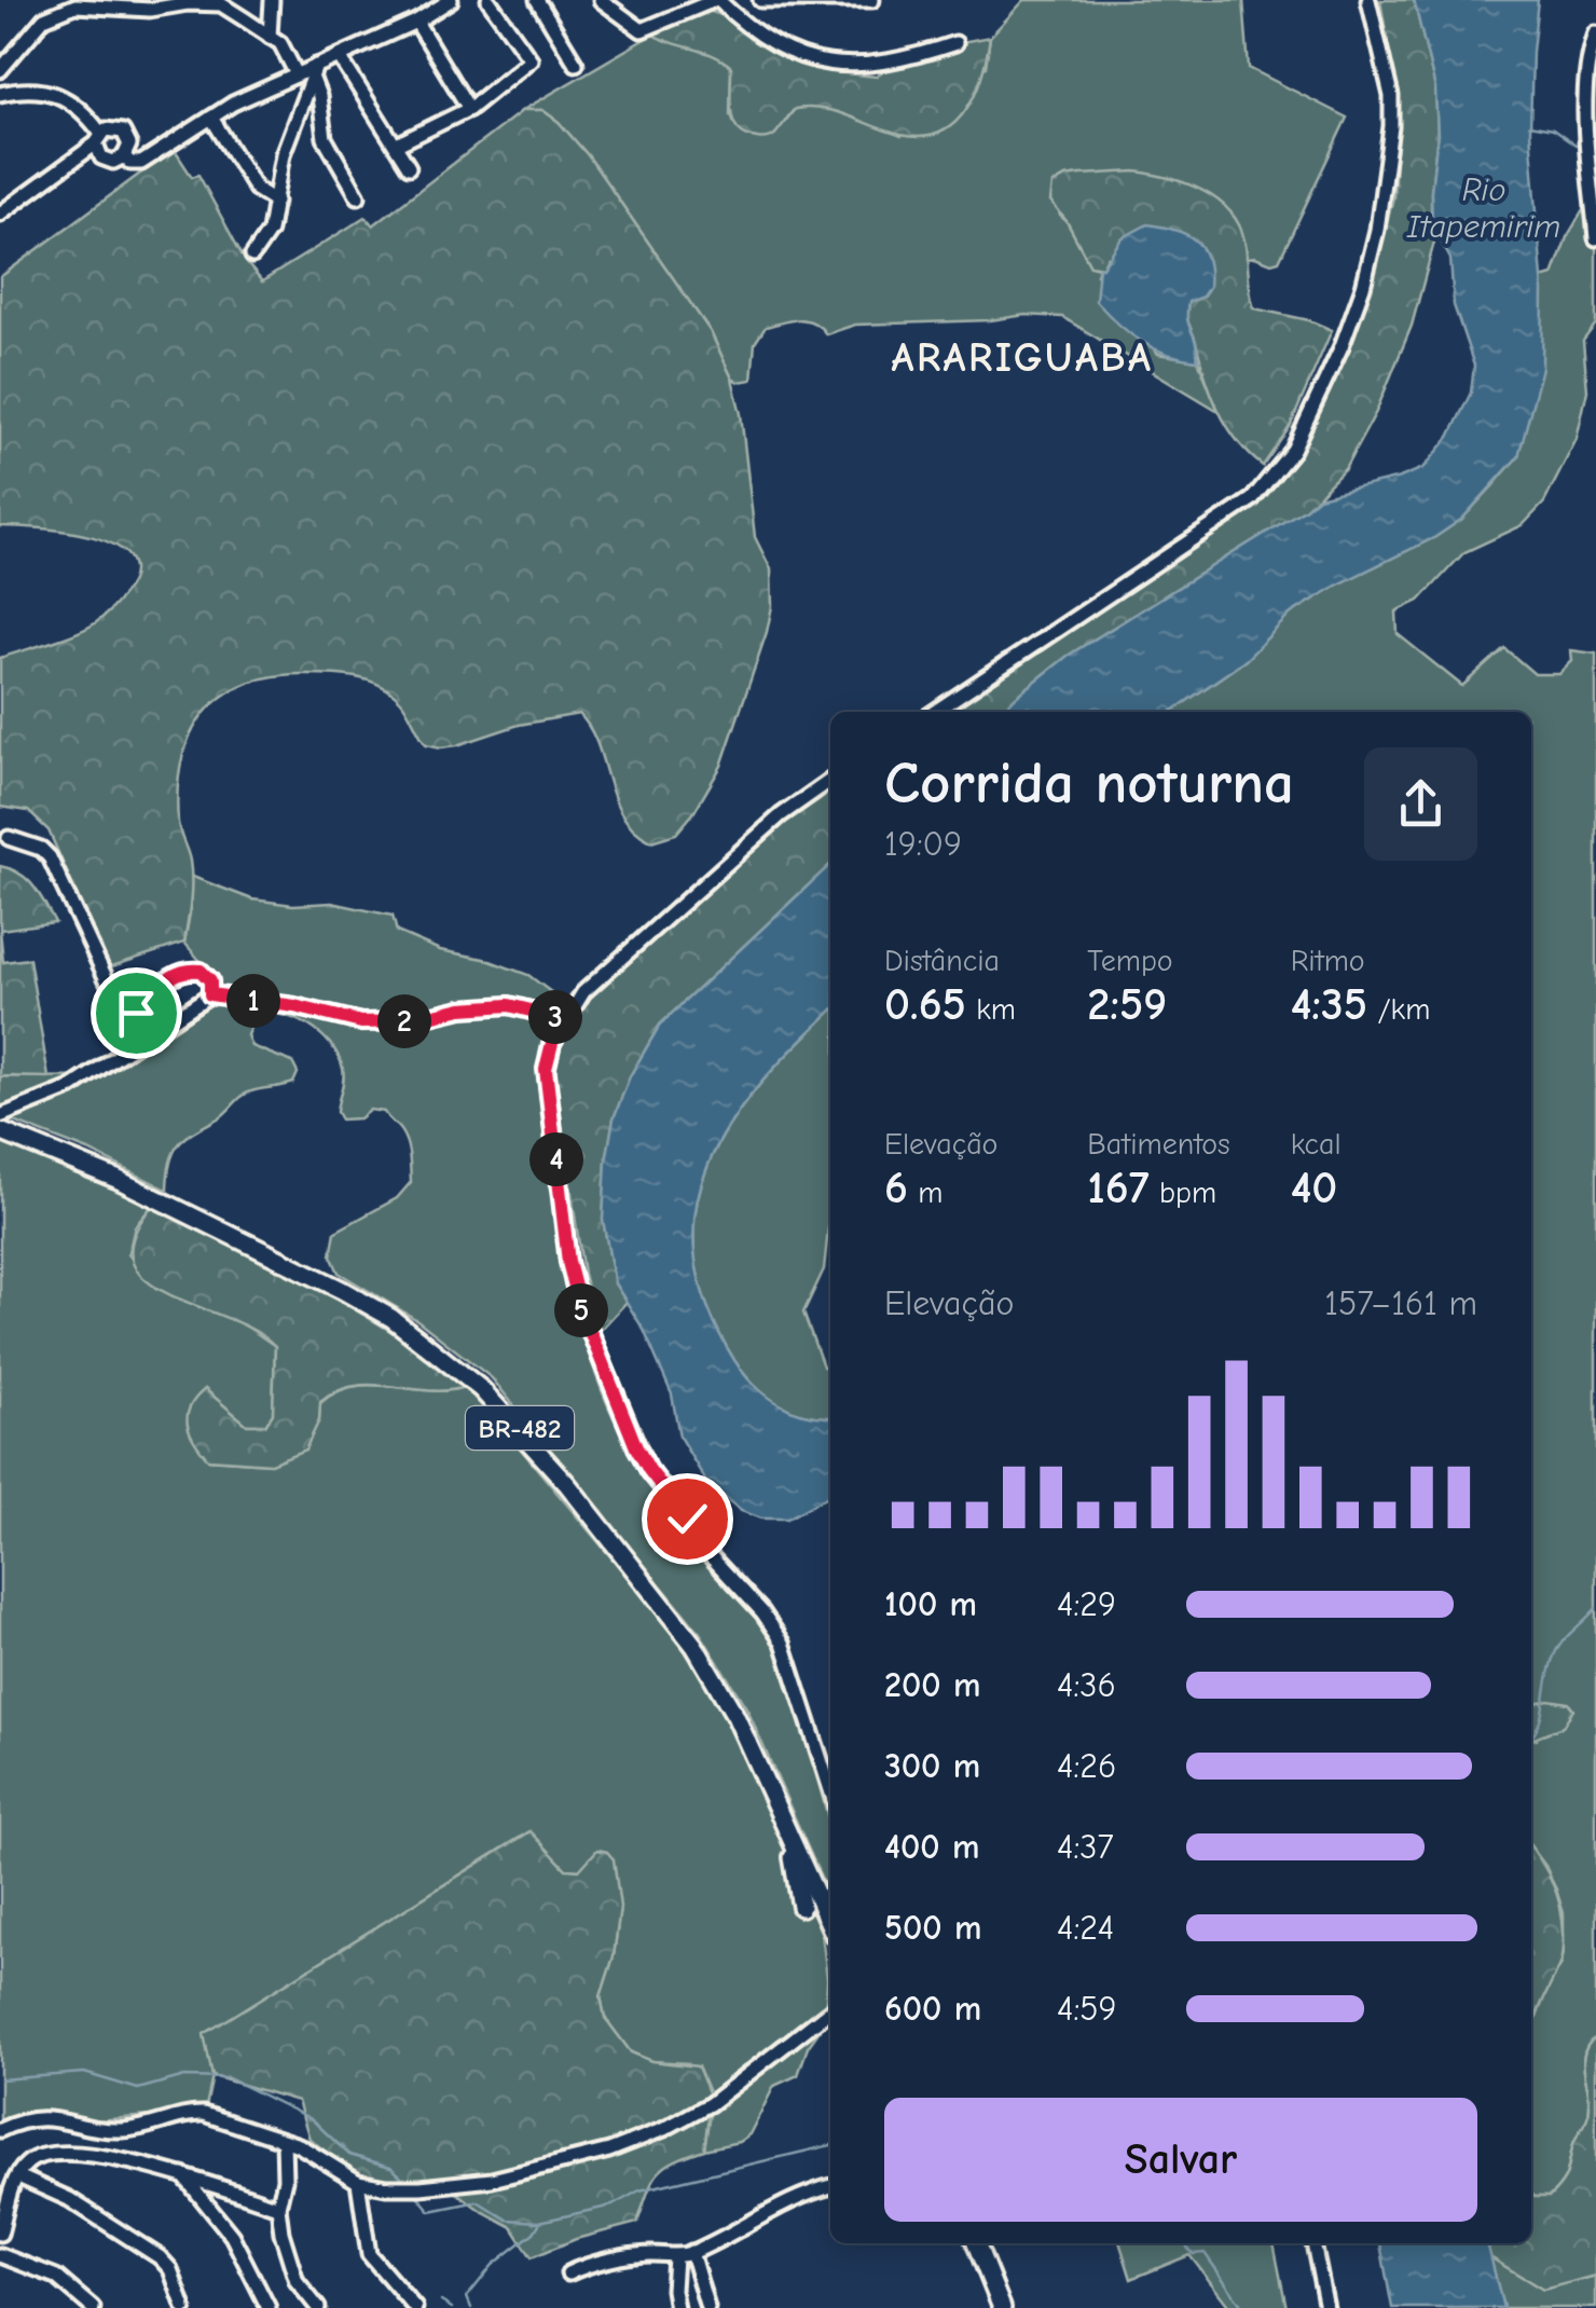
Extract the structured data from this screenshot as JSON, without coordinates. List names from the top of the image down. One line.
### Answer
{"streets":{"highway":["BR-482"]},"districts":["ARARIGUABA"],"water":["Rio Itapemirim"],"page":{"heading":["Corrida noturna","19:09"],"stats":[["Distância","0.65 km"],["Tempo","2:59"],["Ritmo","4:35 /km"],["Elevação","6 m"],["Batimentos","167 bpm"],["kcal","40"]],"pins":["1","3","2","4","5"],"chart":["Elevação","157–161 m"],"list":[{"name":"100 m","note":"4:29"},{"name":"200 m","note":"4:36"},{"name":"300 m","note":"4:26"},{"name":"400 m","note":"4:37"},{"name":"500 m","note":"4:24"},{"name":"600 m","note":"4:59"}],"buttons":"Salvar"}}
